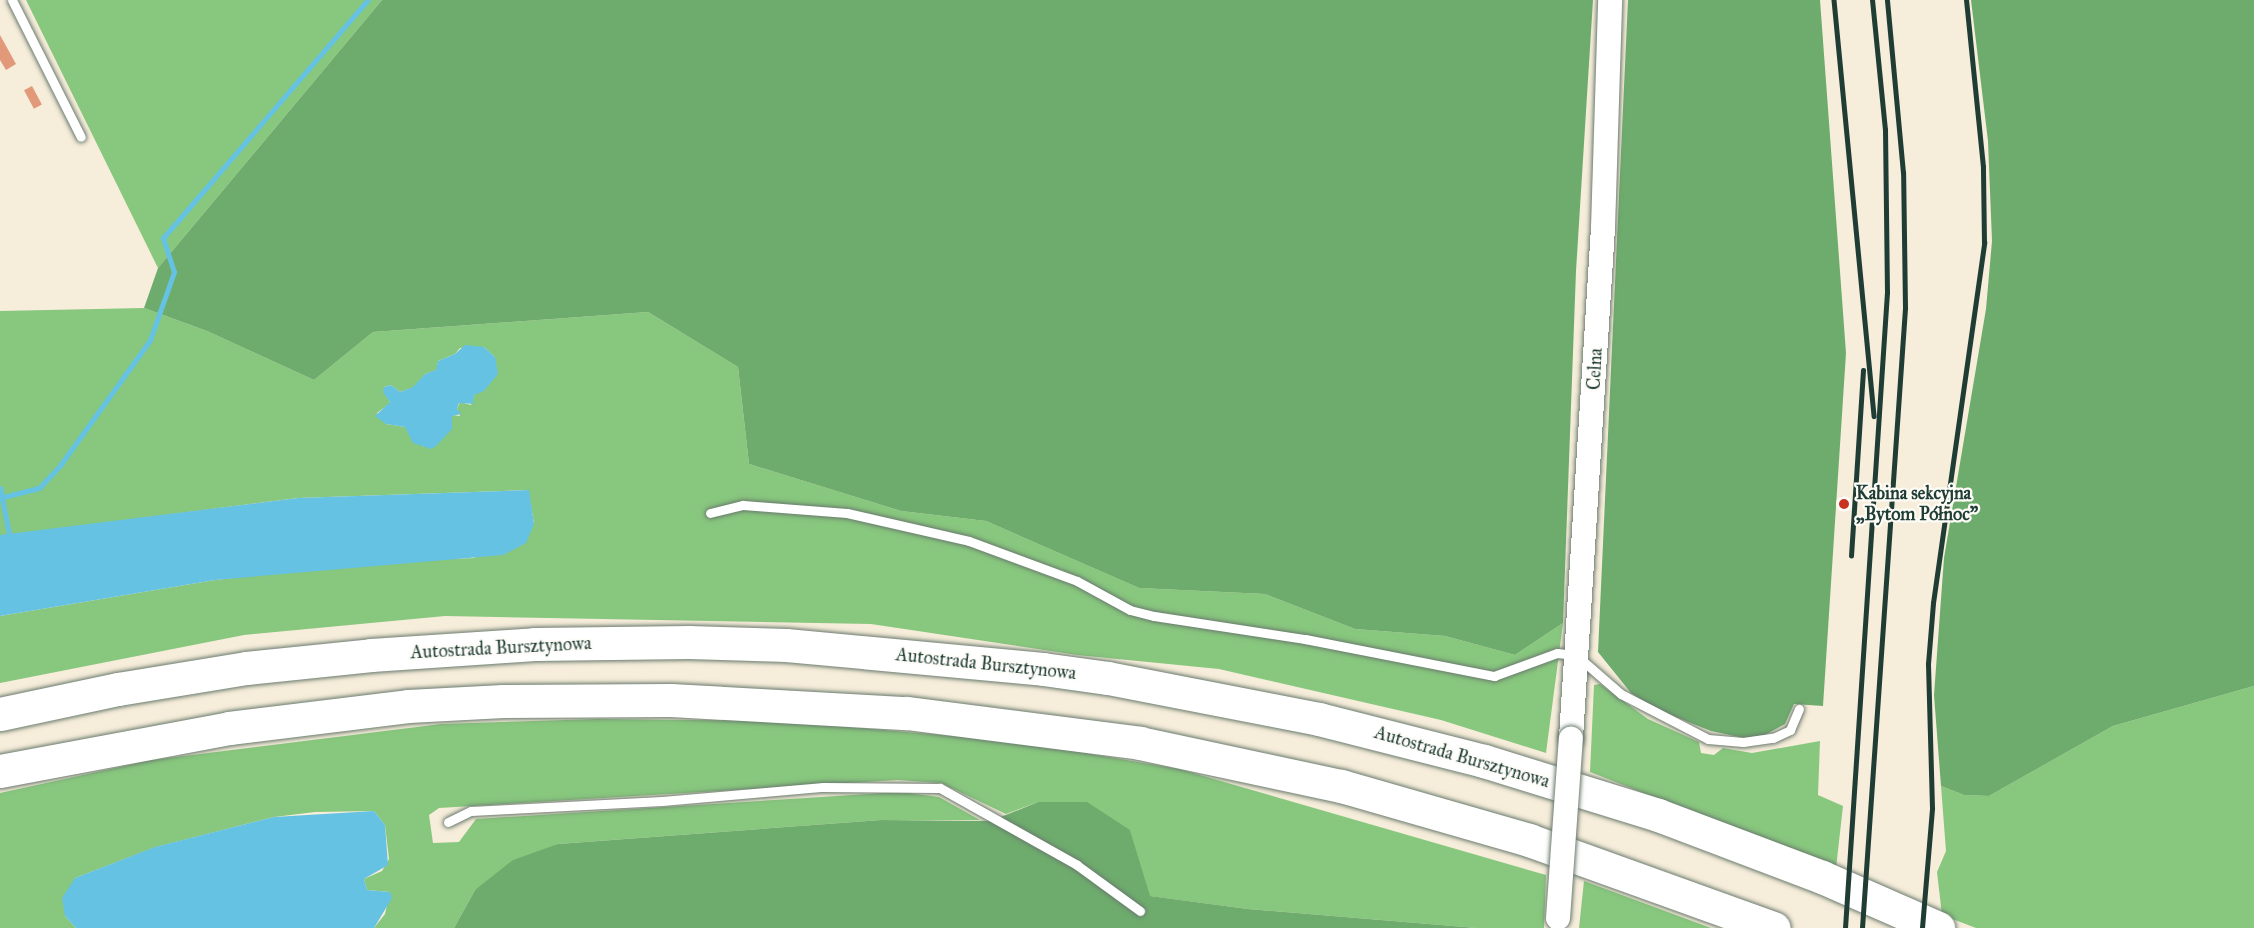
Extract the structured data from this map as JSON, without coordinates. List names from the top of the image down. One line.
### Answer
{"streets":{"highway":["Autostrada Bursztynowa"],"street":["Celna"]},"places":["Kabina sekcyjna „Bytom Północ”"]}
